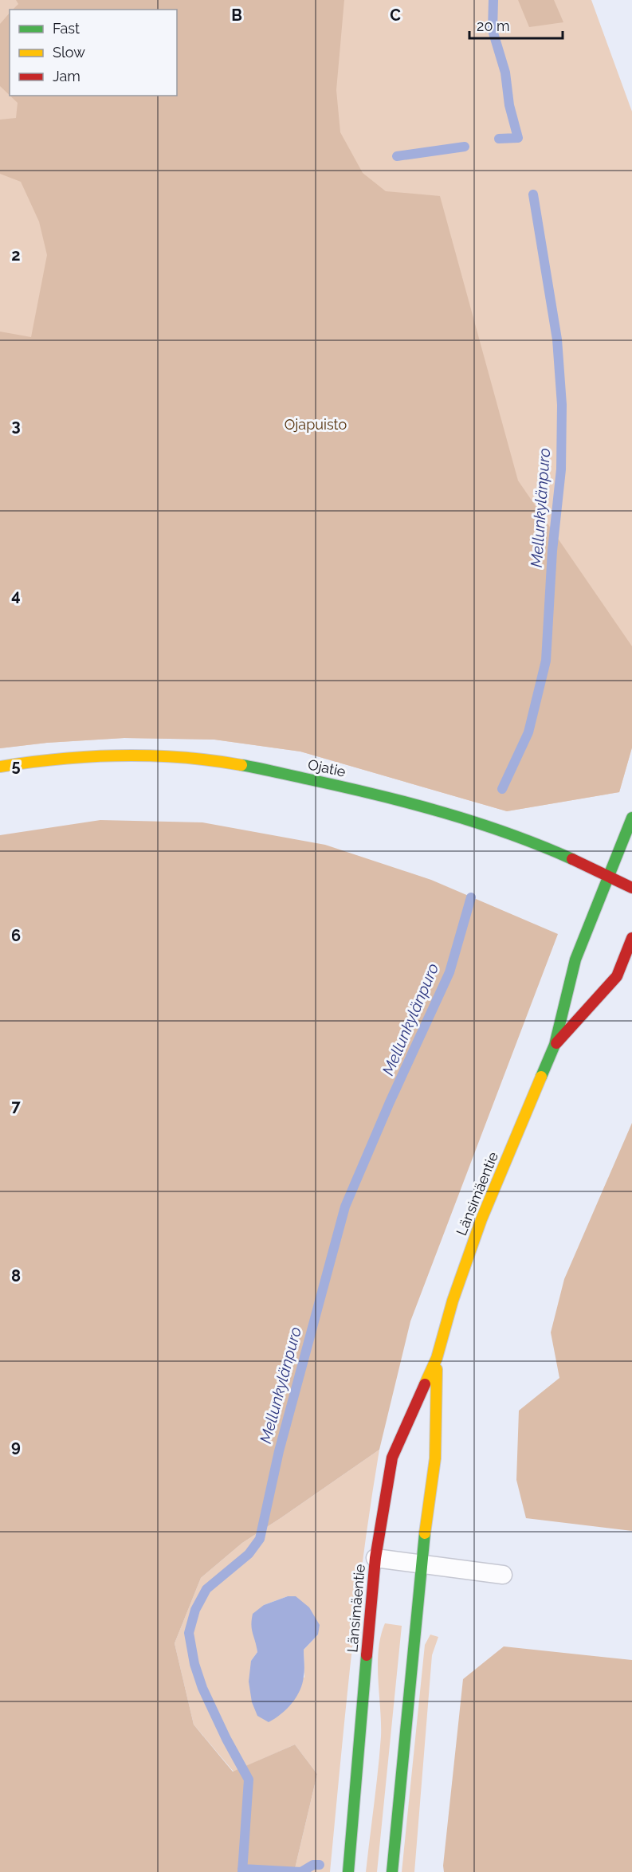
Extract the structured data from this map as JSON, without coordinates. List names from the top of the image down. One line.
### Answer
{"streets":{"main road":["Ojatie","Länsimäentie"]},"crossings":[["Ojatie","Länsimäentie"]],"water":["Mellunkylänpuro"],"parks":["Ojapuisto"],"legend":["Fast","Slow","Jam"],"scale_bar":"20 m","grid":{"columns":["B","C"],"rows":["2","3","4","5","6","7","8","9"]}}
